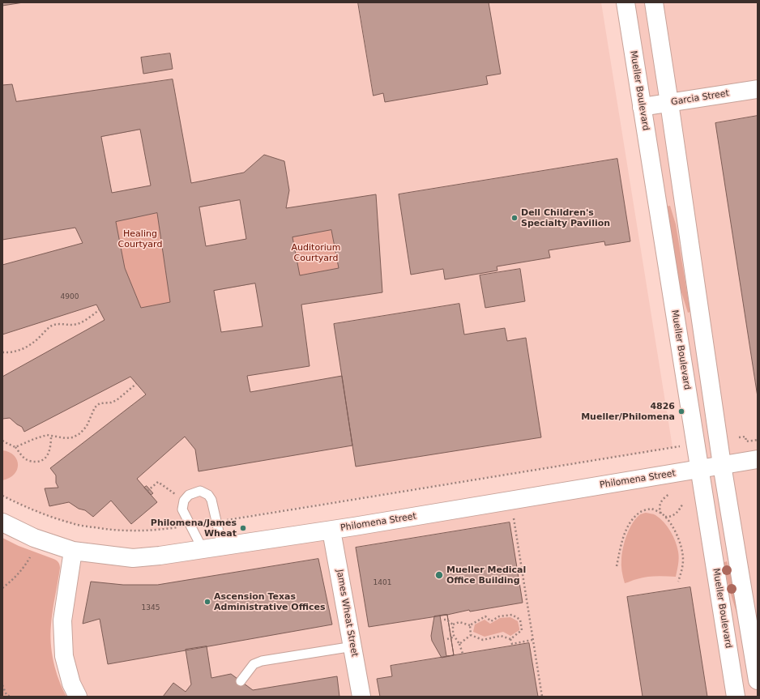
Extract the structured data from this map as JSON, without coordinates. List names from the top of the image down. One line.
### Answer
{"streets":{"street":["Mueller Boulevard","Garcia Street","Philomena Street","James Wheat Street"]},"crossings":[["Mueller Boulevard","Garcia Street"],["Mueller Boulevard","Philomena Street"],["Philomena Street","James Wheat Street"]],"parks":["Healing Courtyard","Auditorium Courtyard"],"places":["Dell Children's Specialty Pavilion","4826 Mueller/Philomena","Philomena/James Wheat","Mueller Medical Office Building","Ascension Texas Administrative Offices"],"house_numbers":["4900","1401","1345"]}
